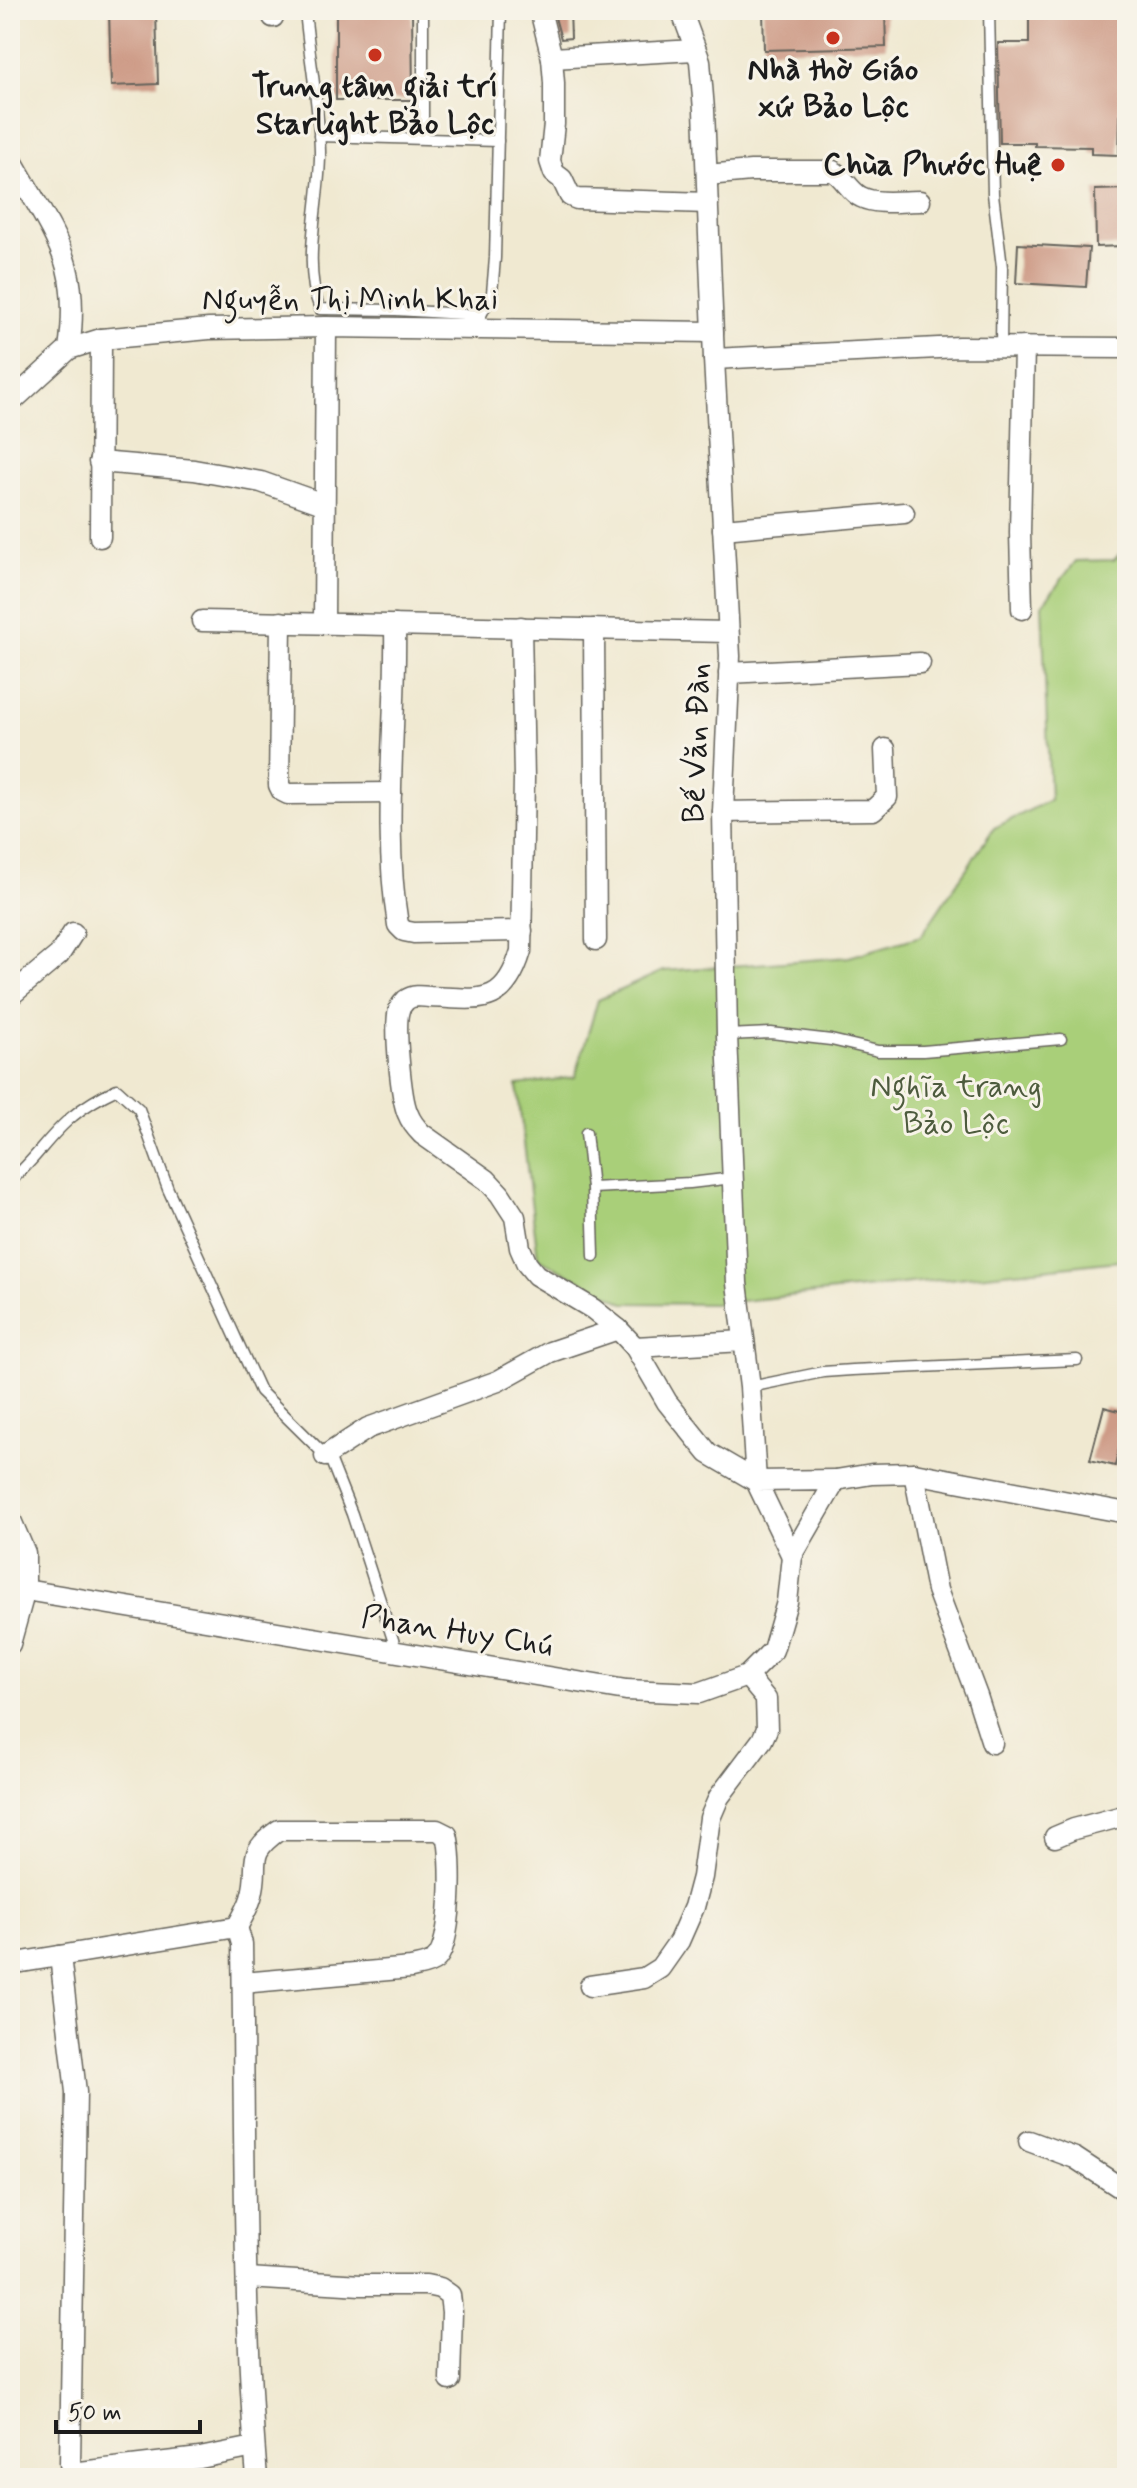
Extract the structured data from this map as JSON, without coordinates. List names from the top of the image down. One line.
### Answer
{"streets":{"street":["Nguyễn Thị Minh Khai","Bế Văn Đàn","Phan Huy Chú"]},"crossings":[["Nguyễn Thị Minh Khai","Bế Văn Đàn"]],"parks":["Nghĩa trang Bảo Lộc"],"places":["Nhà thờ Giáo xứ Bảo Lộc","Trung tâm giải trí Starlight Bảo Lộc","Chùa Phước Huệ"],"scale_bar":"50 m"}
